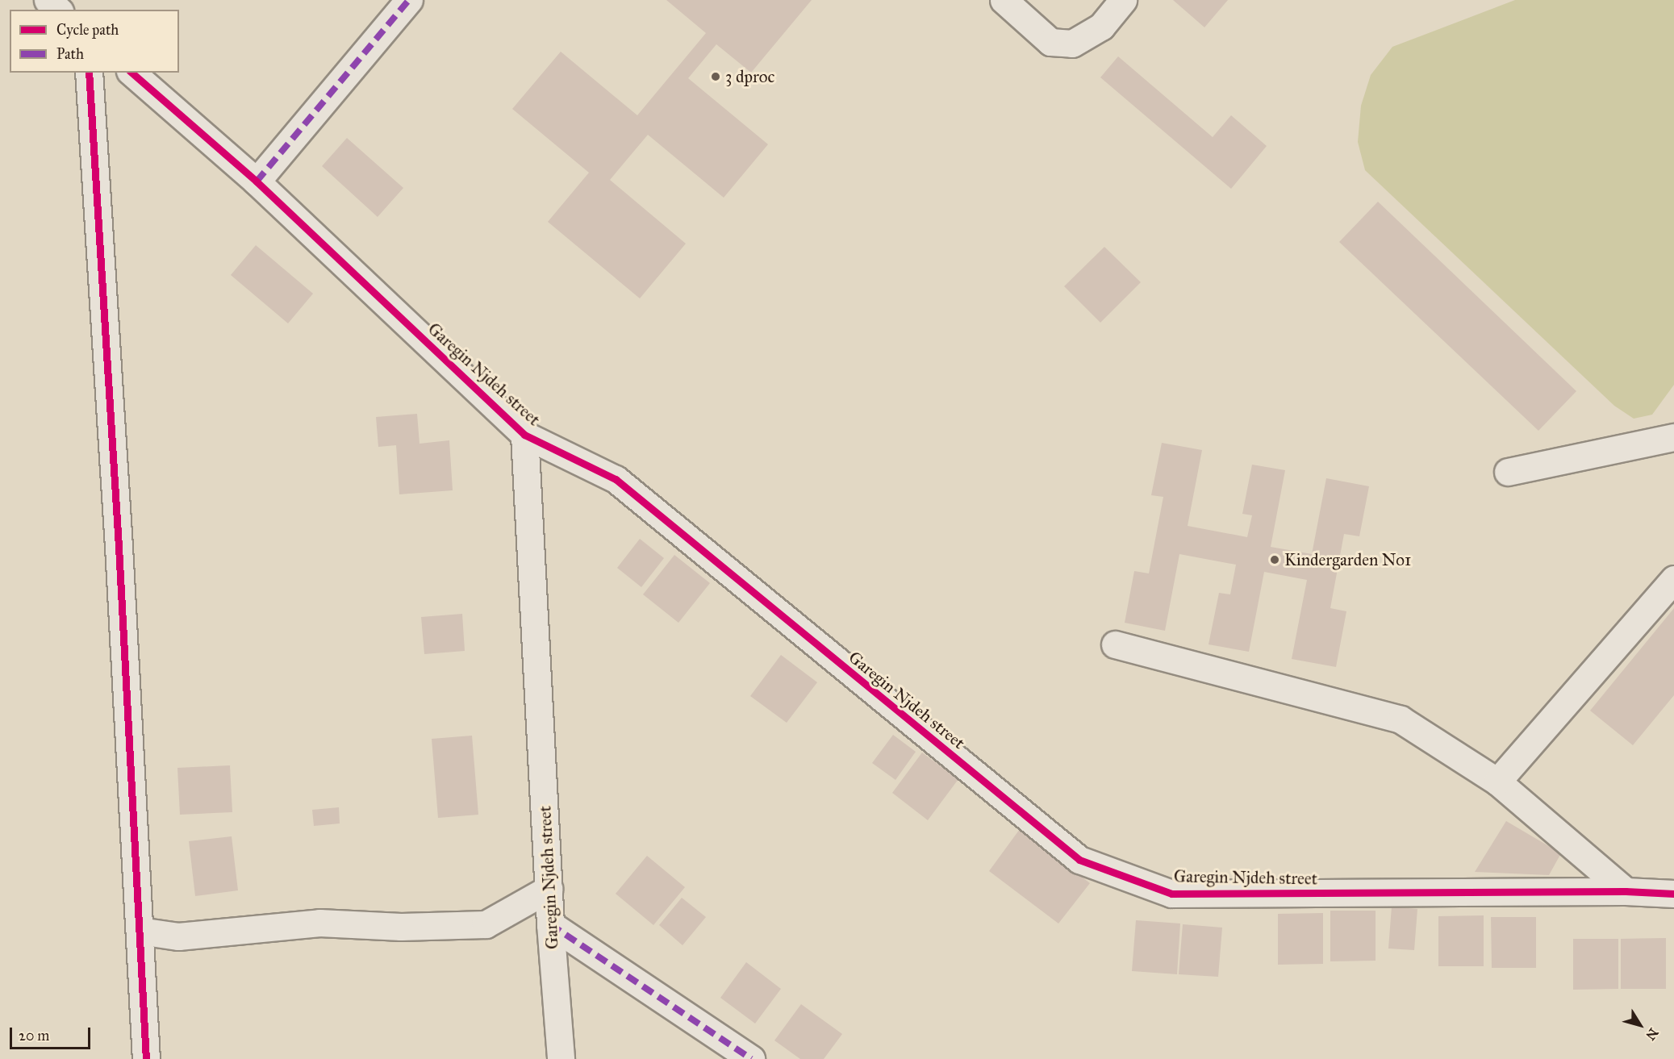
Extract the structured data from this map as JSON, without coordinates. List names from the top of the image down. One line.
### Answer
{"streets":{"street":["Garegin Njdeh street"]},"places":["3 dproc","Kindergarden No1"],"legend":["Cycle path","Path"],"scale_bar":"20 m","north":"bottom right"}
